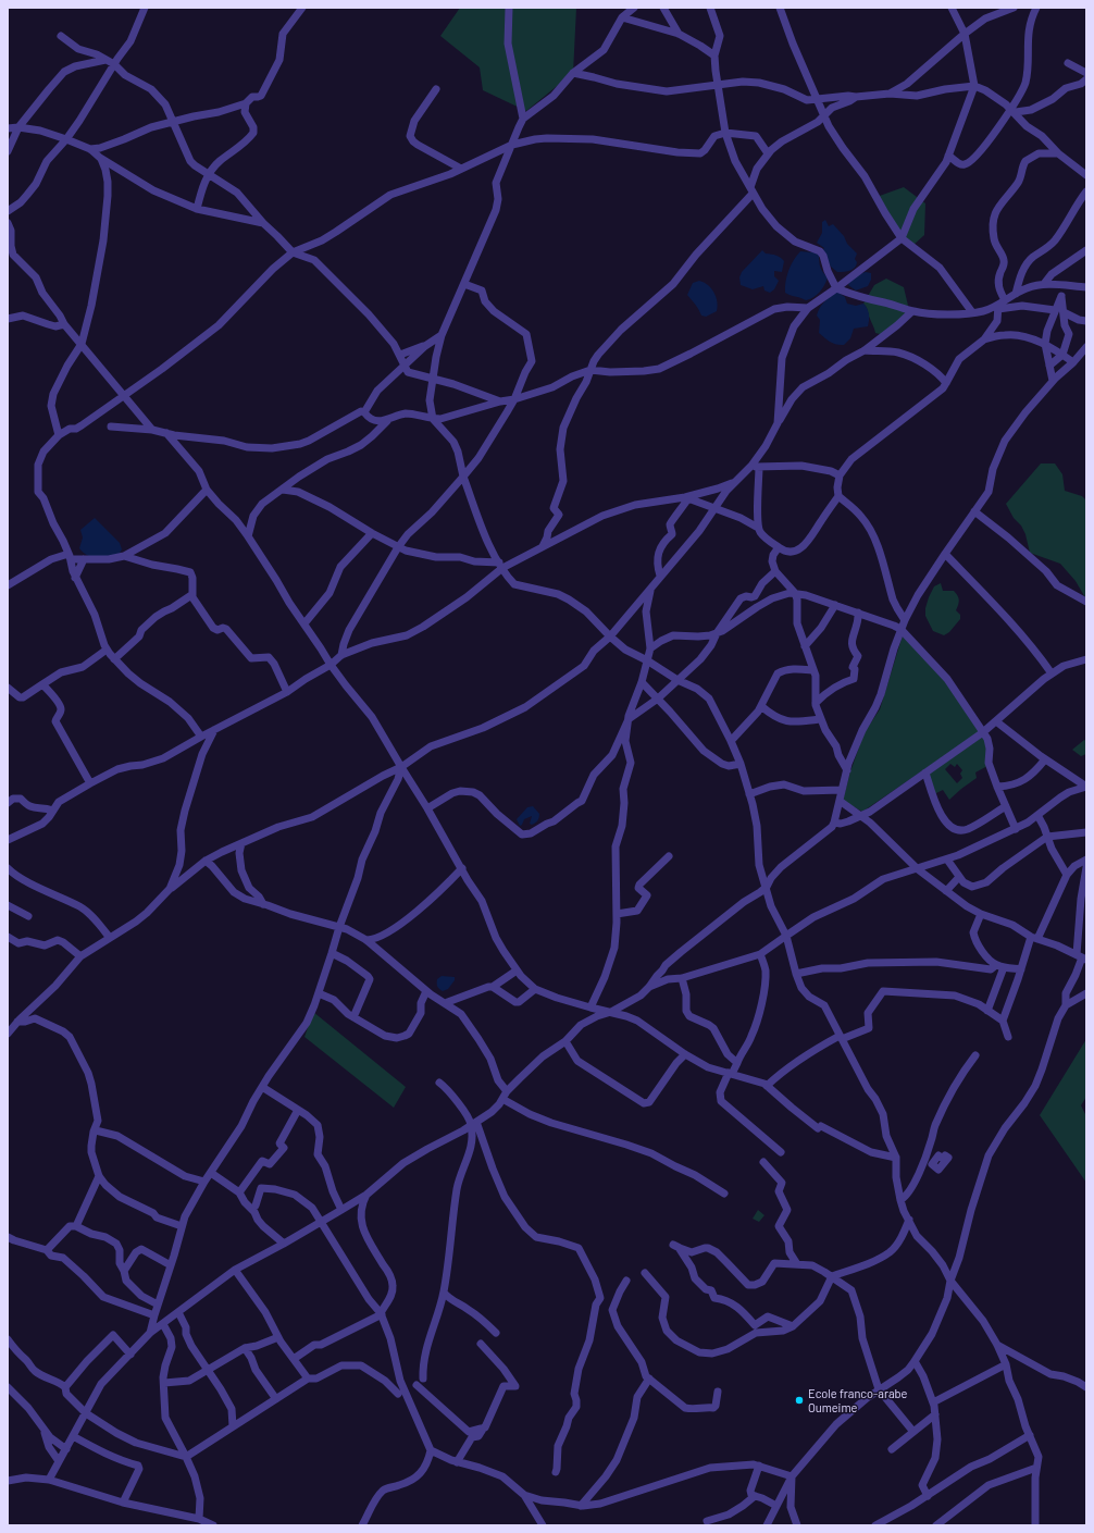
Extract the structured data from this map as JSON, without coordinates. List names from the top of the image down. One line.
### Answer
{"places":["Ecole franco-arabe Oumeime"]}
